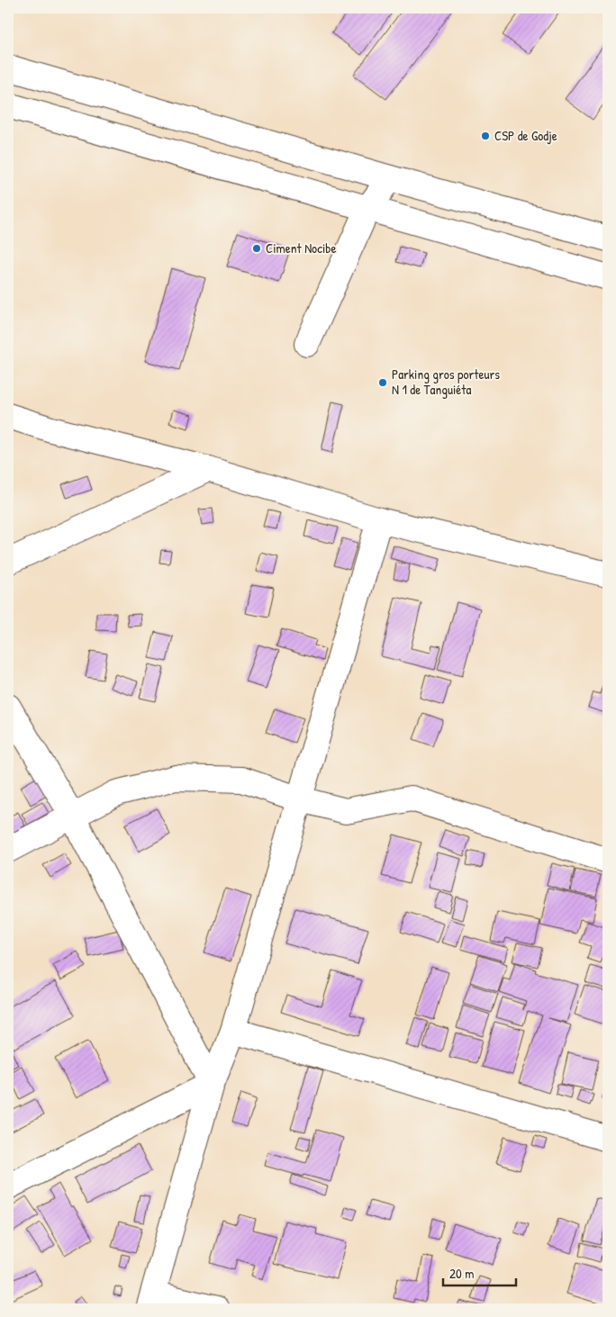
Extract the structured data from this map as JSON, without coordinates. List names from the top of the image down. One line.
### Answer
{"places":["CSP de Godje","Ciment Nocibe","Parking gros porteurs N 1 de Tanguiéta"],"scale_bar":"20 m"}
